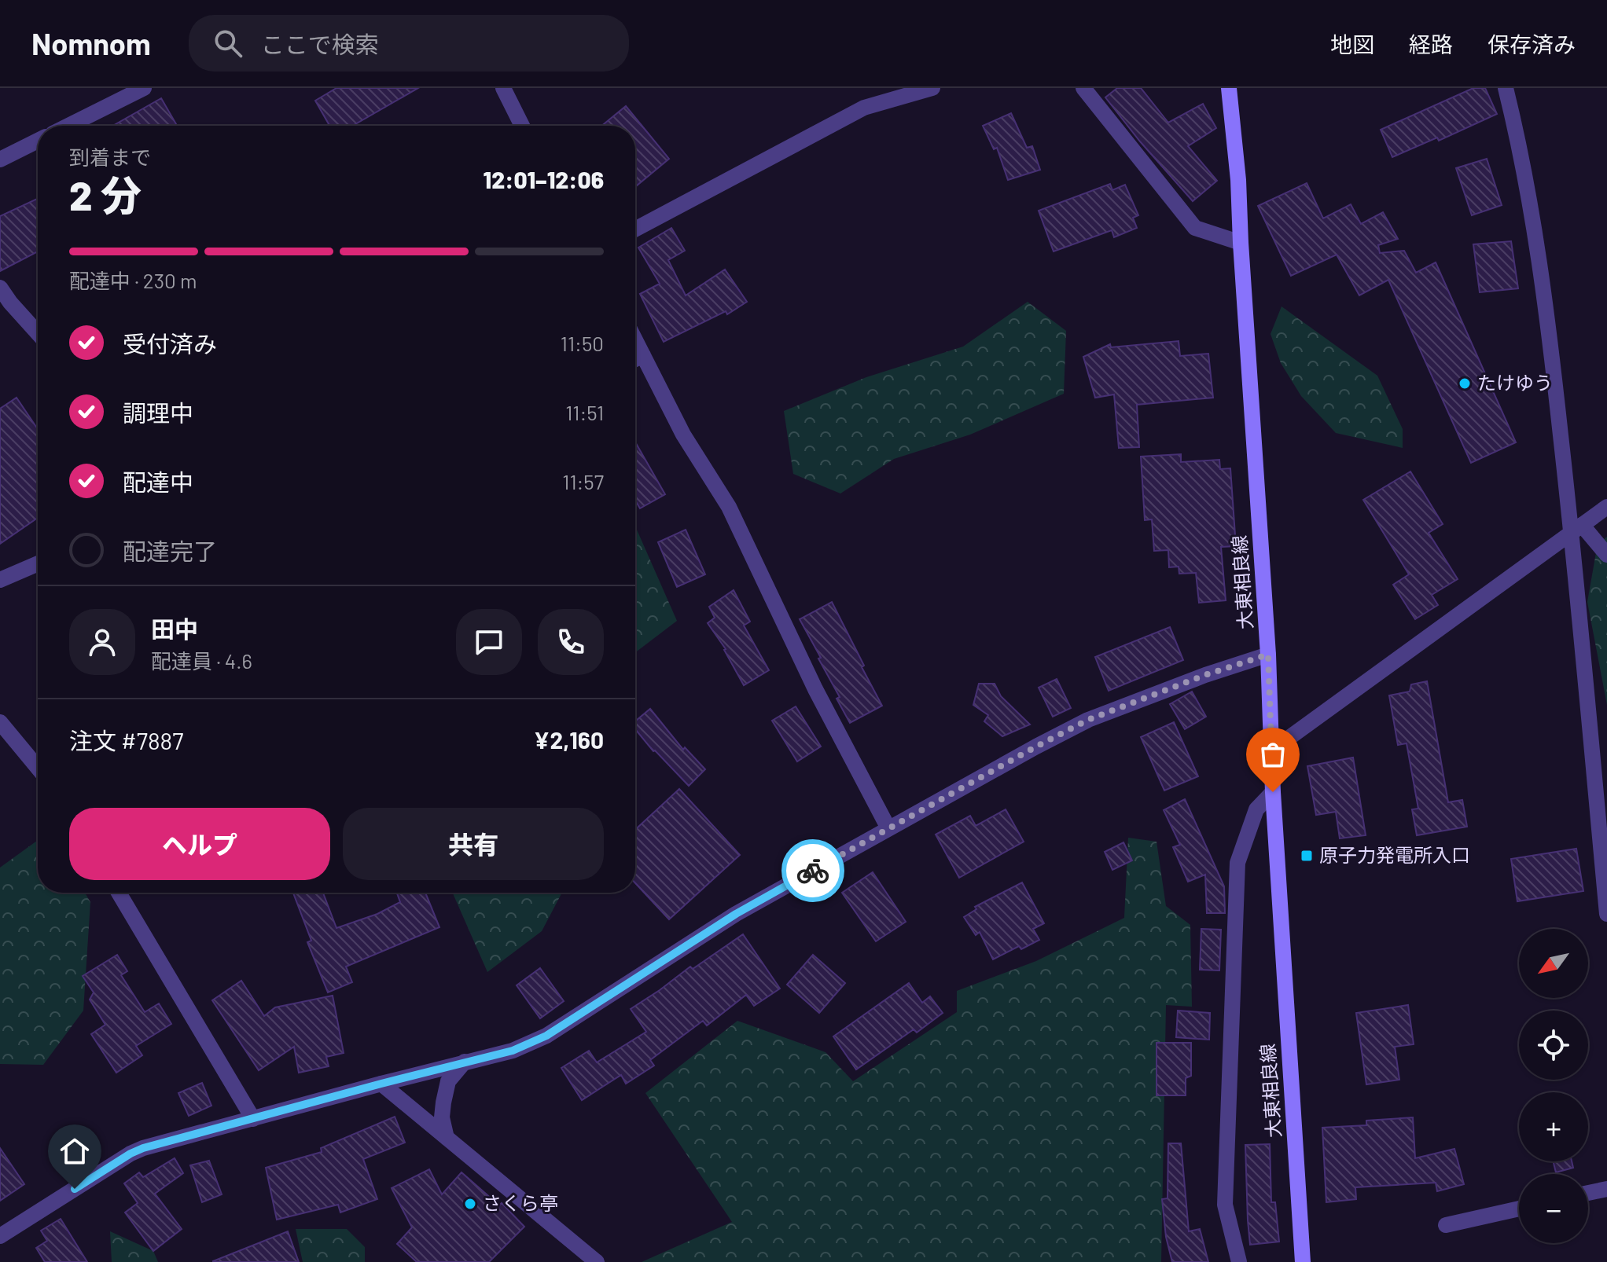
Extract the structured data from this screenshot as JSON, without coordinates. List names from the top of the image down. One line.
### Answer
{"streets":{"main road":["大東相良線"]},"places":{"other":["たけゆう","さくら亭"],"transit":["原子力発電所入口"]},"north":"bottom left","page":{"header":"Nomnom","search":"ここで検索","nav":["地図","経路","保存済み"],"heading":["2 分","到着まで","12:01–12:06"],"panel":["田中","配達員 · 4.6","注文 #7887","¥2,160"],"bar":"配達中 · 230 m","list":[["受付済み","11:50"],["調理中","11:51"],["配達中","11:57"],"配達完了"],"buttons":["ヘルプ","共有"],"map_buttons":["+","−"]}}
